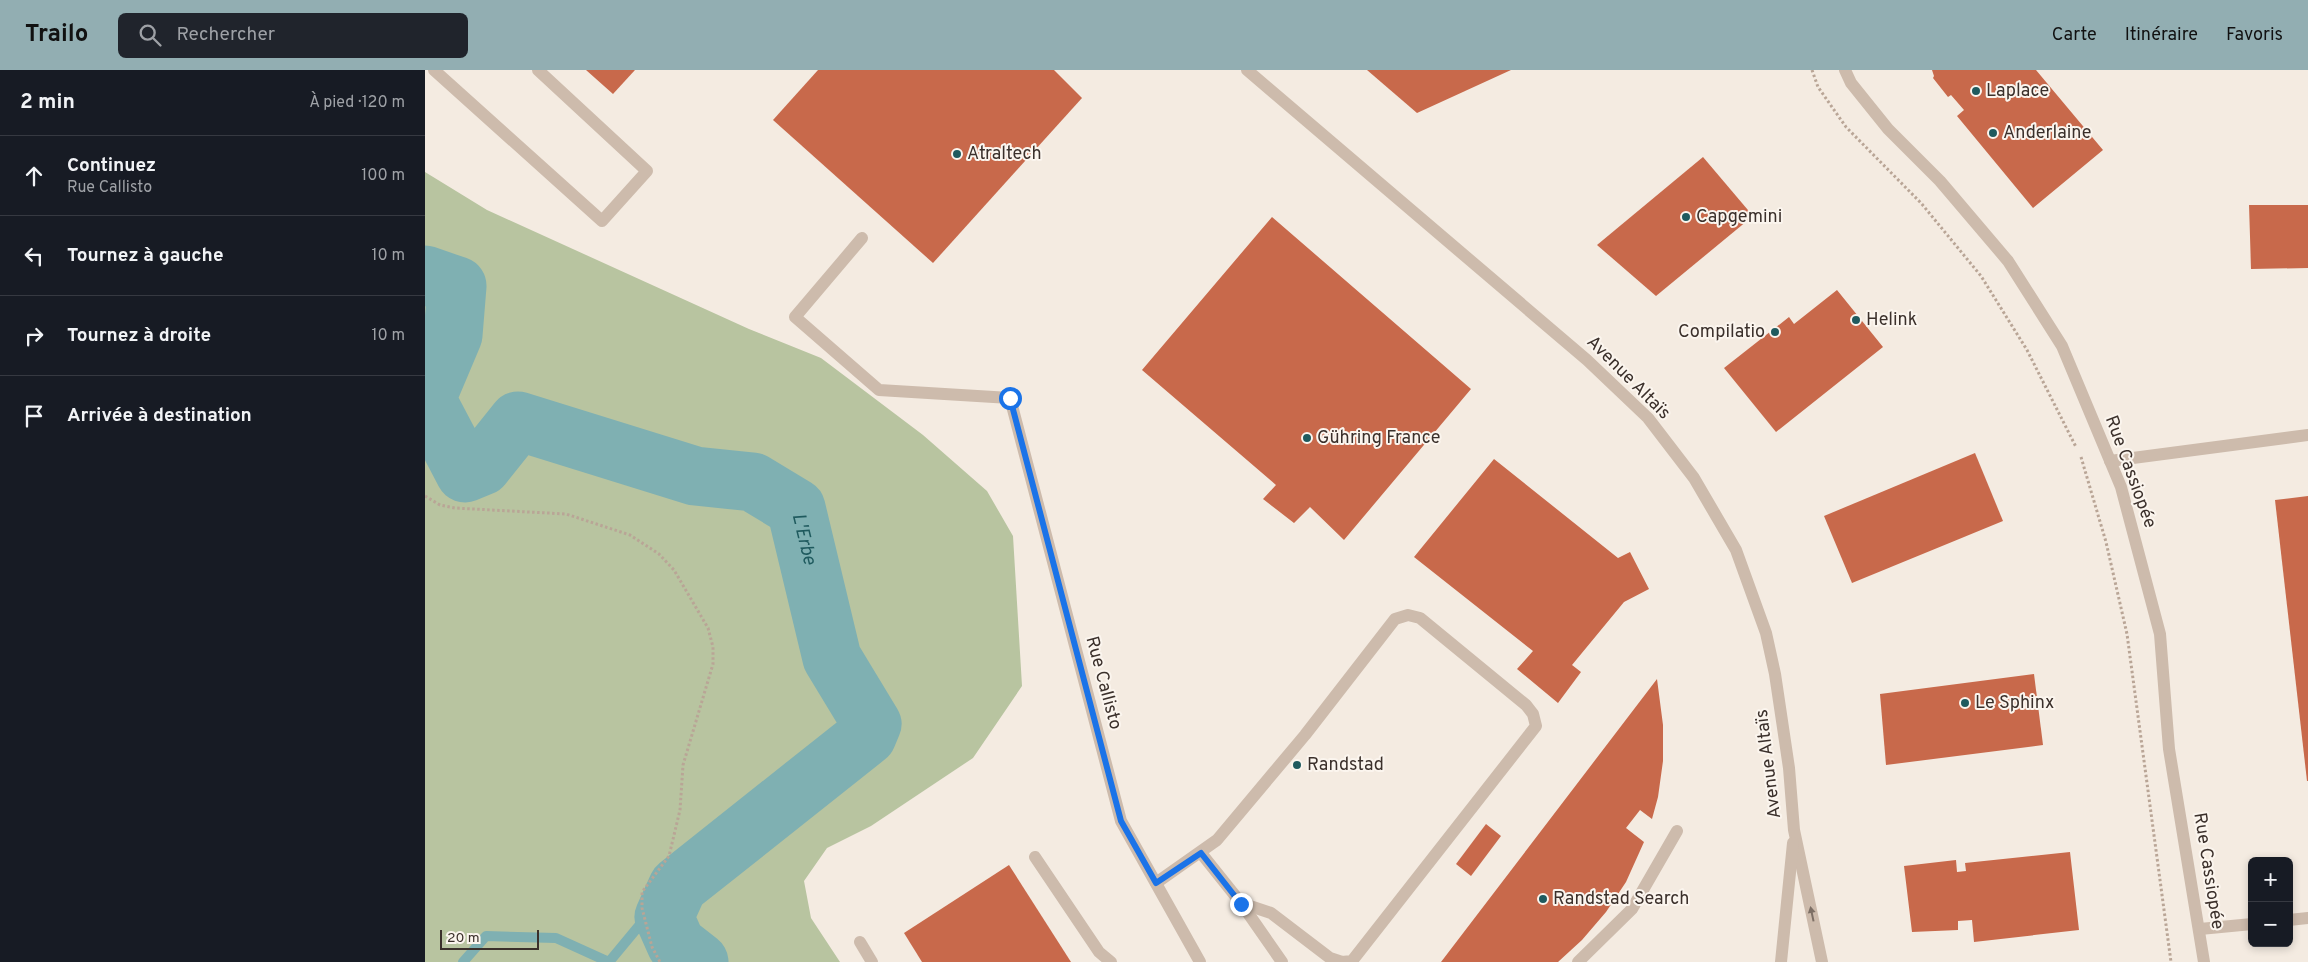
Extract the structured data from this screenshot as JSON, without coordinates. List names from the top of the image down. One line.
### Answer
{"streets":{"street":["Avenue Altaïs","Rue Cassiopée","Rue Callisto"]},"water":["L'Erbe"],"places":["Laplace","Anderlaine","Atraltech","Capgemini","Helink","Compilatio","Gühring France","Le Sphinx","Randstad","Randstad Search"],"scale_bar":"20 m","page":{"header":"Trailo","search":"Rechercher","nav":["Carte","Itinéraire","Favoris"],"heading":["2 min","À pied · 120 m"],"list":[["Continuez","Rue Callisto","100 m"],["Tournez à gauche","10 m"],["Tournez à droite","10 m"],"Arrivée à destination"],"map_buttons":["+","−"],"scale":"20 m"}}
